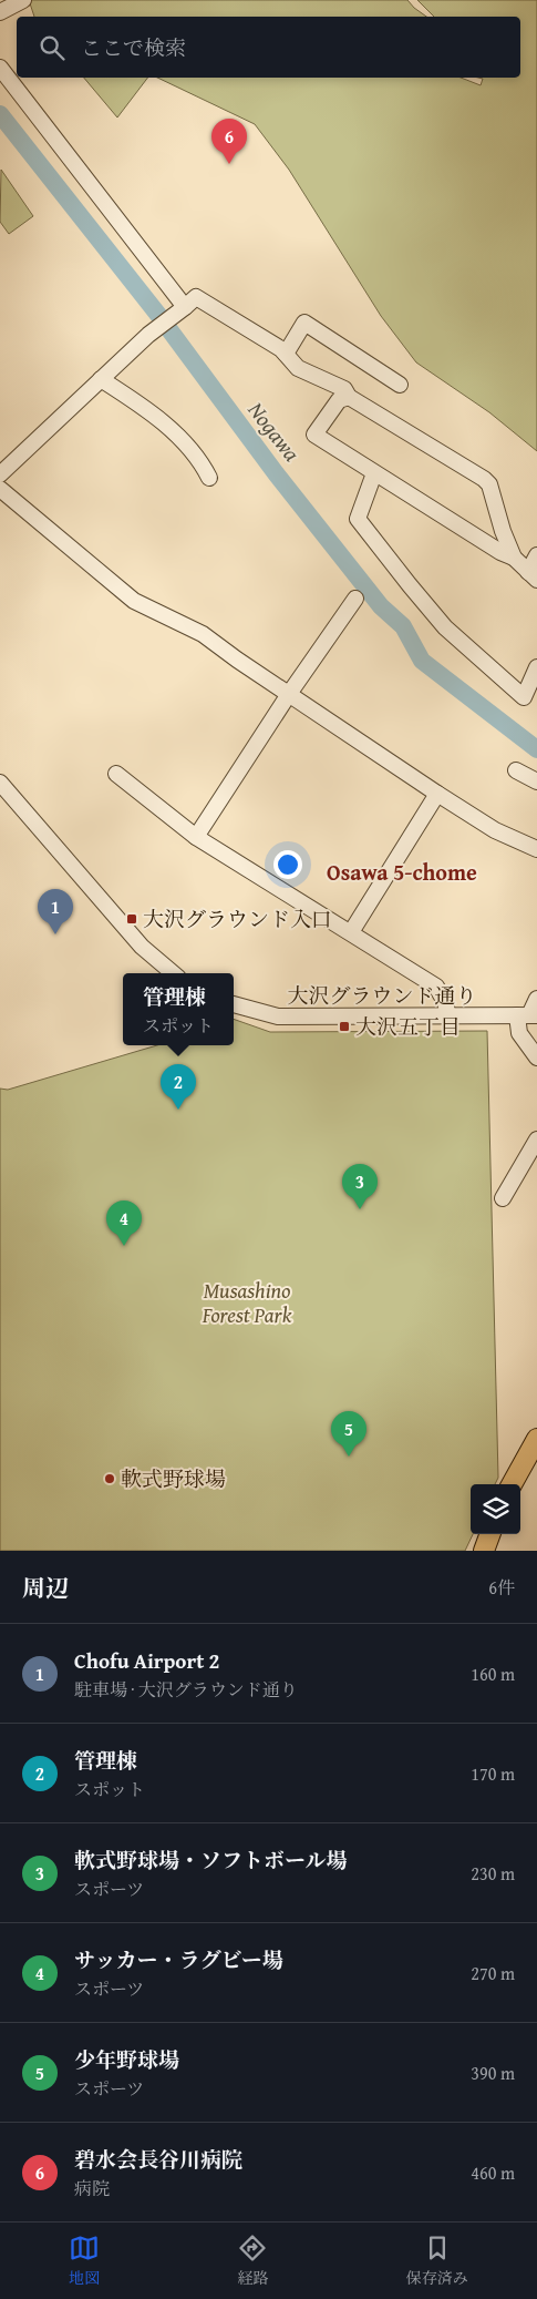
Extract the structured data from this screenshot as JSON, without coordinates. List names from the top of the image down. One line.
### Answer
{"streets":{"street":["大沢グラウンド通り"]},"districts":["Osawa 5-chome"],"water":["Nogawa"],"parks":["Musashino Forest Park"],"places":{"transit":["大沢グラウンド入口","大沢五丁目"],"other":["軟式野球場"]},"page":{"search":"ここで検索","pins":["6","1","2","3","4","5"],"popup":["管理棟","スポット"],"heading":["周辺","6件"],"list":[{"mark":"1","name":"Chofu Airport 2","note":"駐車場 · 大沢グラウンド通り","value":"160 m"},{"mark":"2","name":"管理棟","note":"スポット","value":"170 m"},{"mark":"3","name":"軟式野球場・ソフトボール場","note":"スポーツ","value":"230 m"},{"mark":"4","name":"サッカー・ラグビー場","note":"スポーツ","value":"270 m"},{"mark":"5","name":"少年野球場","note":"スポーツ","value":"390 m"},{"mark":"6","name":"碧水会長谷川病院","note":"病院","value":"460 m"}],"nav":["地図","経路","保存済み"]}}
